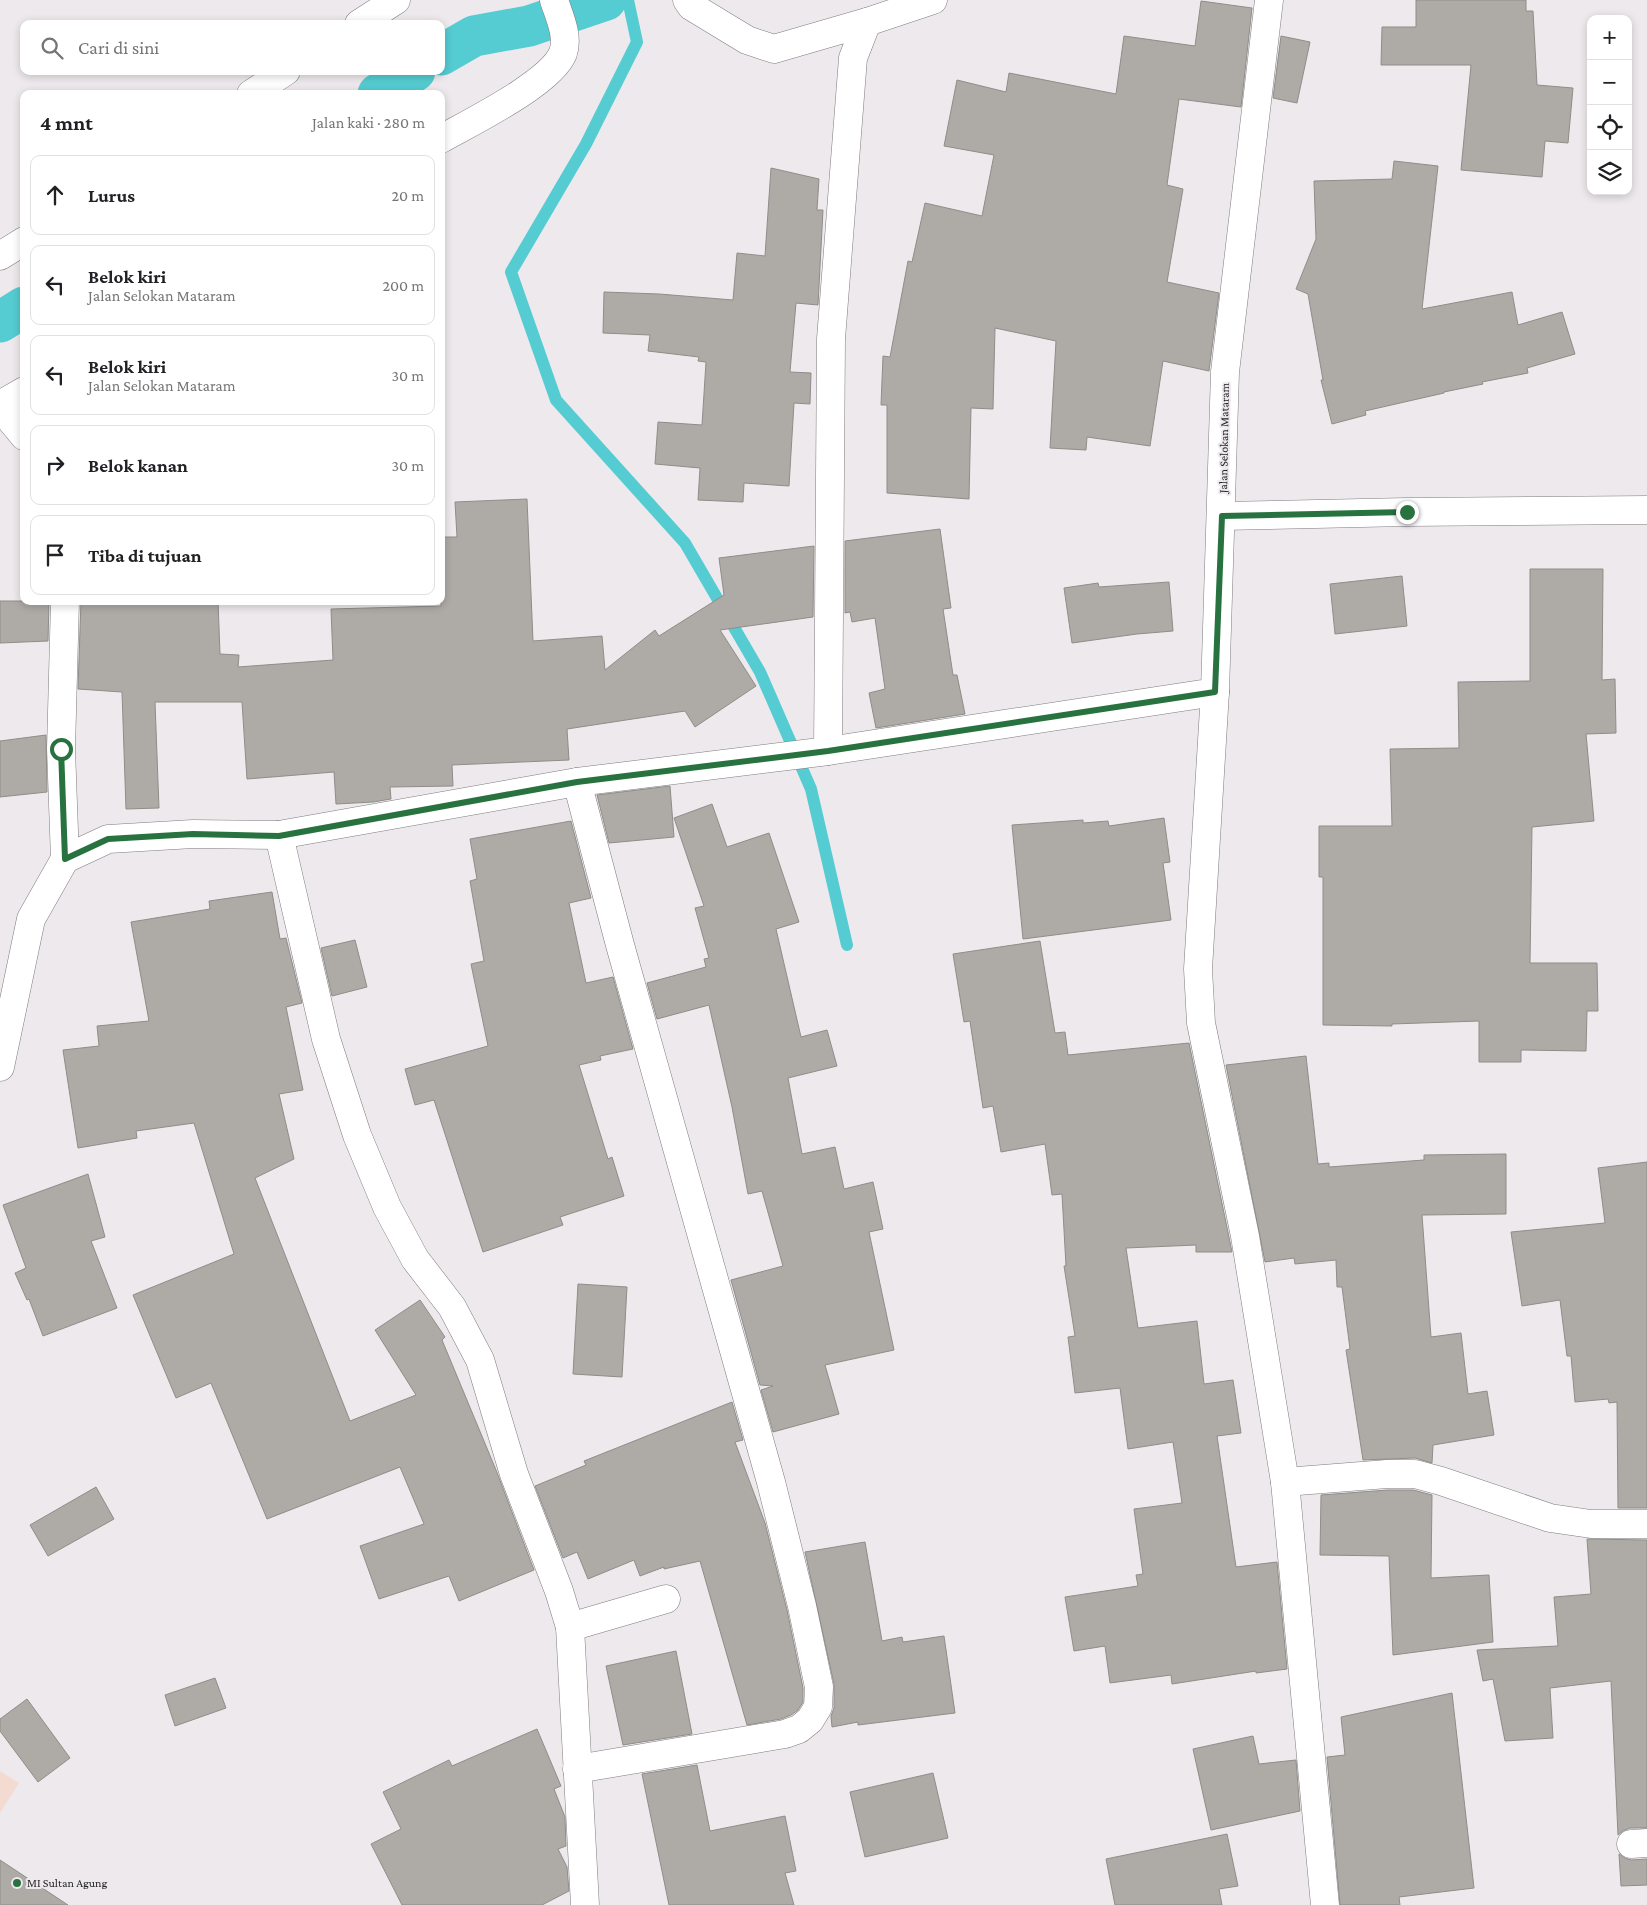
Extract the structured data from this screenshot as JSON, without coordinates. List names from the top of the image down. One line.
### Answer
{"streets":{"street":["Jalan Selokan Mataram"]},"places":["MI Sultan Agung"],"page":{"map_buttons":["+","−"],"search":"Cari di sini","heading":["4 mnt","Jalan kaki · 280 m"],"list":[["Lurus","20 m"],["Belok kiri","Jalan Selokan Mataram","200 m"],["Belok kiri","Jalan Selokan Mataram","30 m"],["Belok kanan","30 m"],"Tiba di tujuan"]}}
